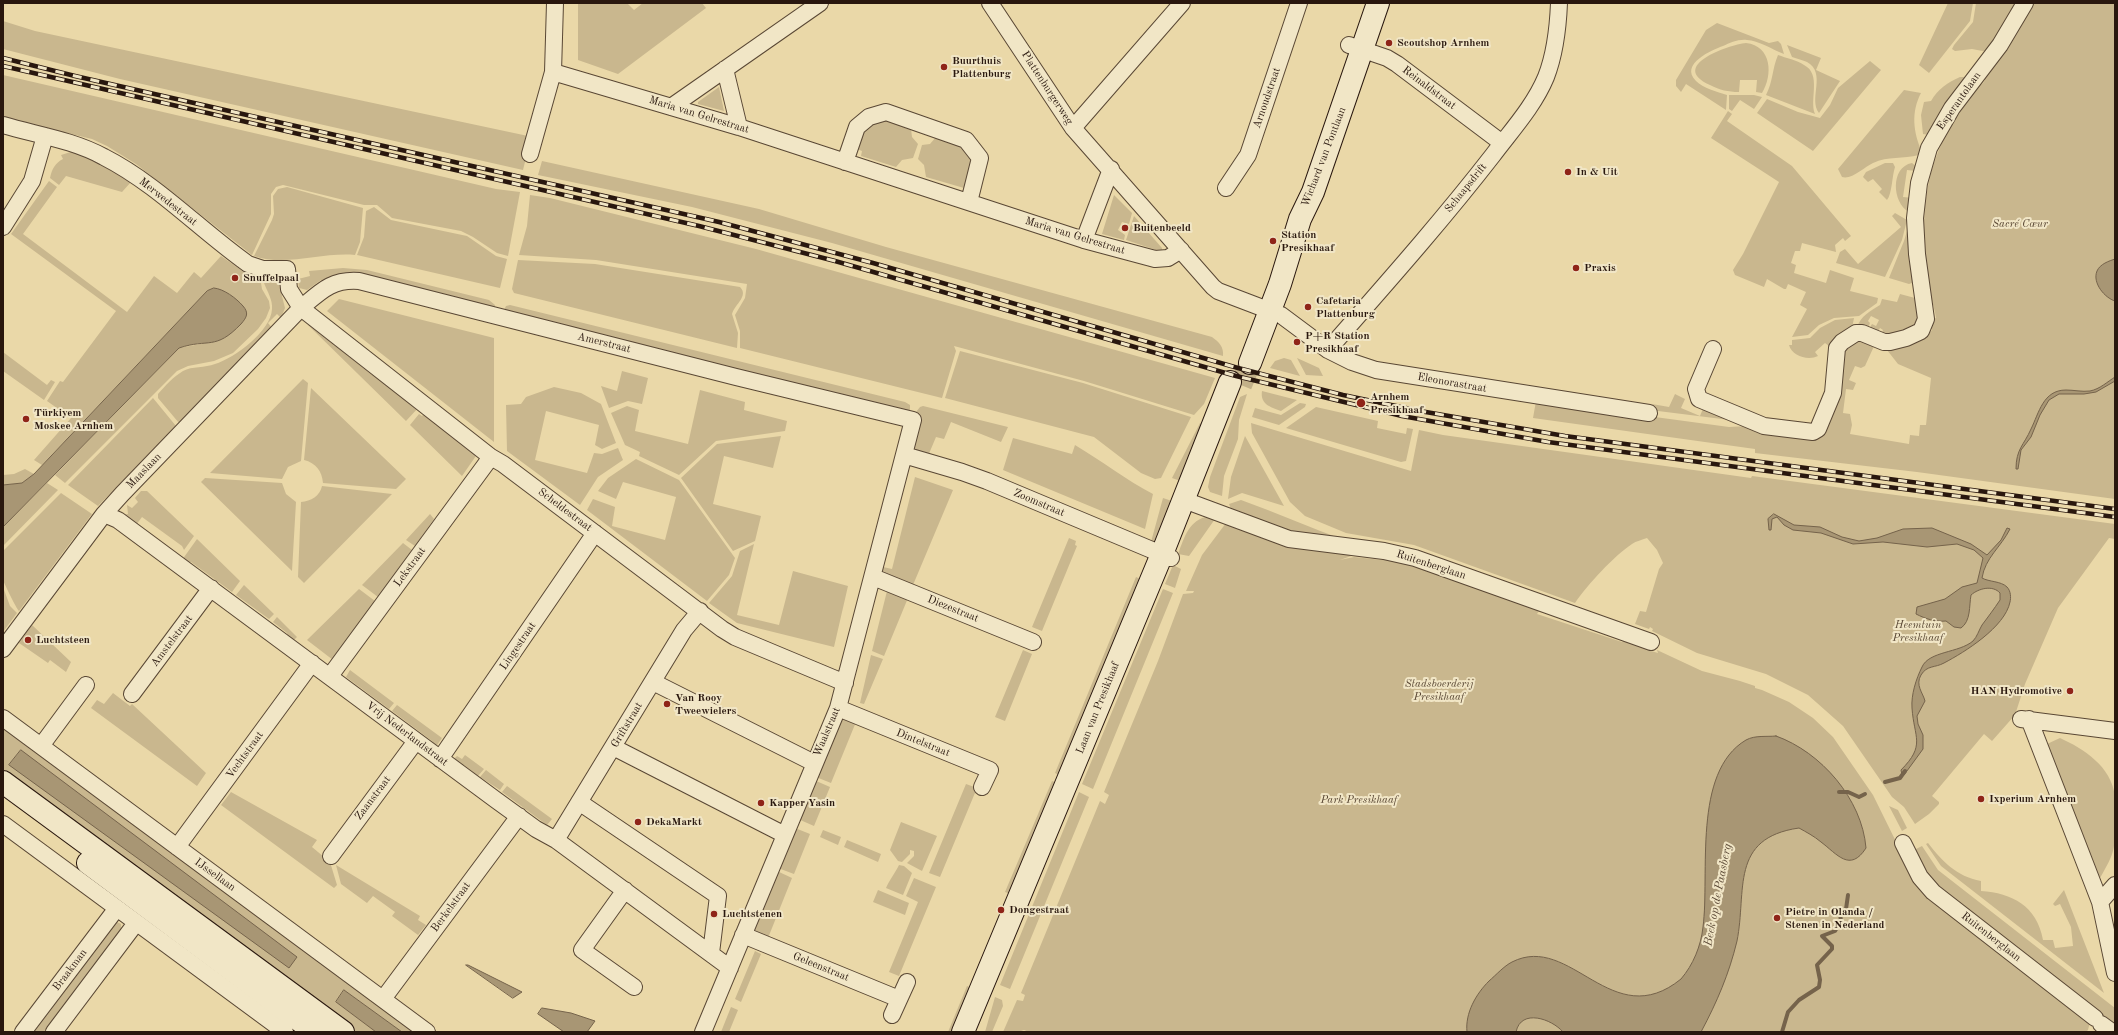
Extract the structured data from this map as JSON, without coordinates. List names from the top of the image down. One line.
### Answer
{"streets":{"street":["Plattenburgerweg","Reinaldstraat","Arnoudstraat","Esperantolaan","Maria van Gelrestraat","Wichard van Pontlaan","Schaapsdrift","Merwedestraat","Amerstraat","Eleonorastraat","Maaslaan","Zoomstraat","Scheldestraat","Ruitenberglaan","Lekstraat","Diezestraat","Amstelstraat","Lingestraat","Laan van Presikhaaf","Griftstraat","Waalstraat","Vrij Nederlandstraat","Dintelstraat","Vechtstraat","Zaanstraat","IJssellaan","Berkelstraat","Geleenstraat","Braakman"]},"crossings":[["Plattenburgerweg","Maria van Gelrestraat"],["Plattenburgerweg","Wichard van Pontlaan"],["Plattenburgerweg","Eleonorastraat"],["Reinaldstraat","Wichard van Pontlaan"],["Reinaldstraat","Schaapsdrift"],["Wichard van Pontlaan","Eleonorastraat"],["Schaapsdrift","Eleonorastraat"],["Merwedestraat","Amerstraat"],["Merwedestraat","Maaslaan"],["Merwedestraat","Scheldestraat"],["Amerstraat","Maaslaan"],["Amerstraat","Scheldestraat"],["Amerstraat","Waalstraat"],["Maaslaan","Scheldestraat"],["Maaslaan","Vrij Nederlandstraat"],["Zoomstraat","Laan van Presikhaaf"],["Zoomstraat","Waalstraat"],["Scheldestraat","Lekstraat"],["Scheldestraat","Lingestraat"],["Scheldestraat","Griftstraat"],["Scheldestraat","Waalstraat"],["Ruitenberglaan","Laan van Presikhaaf"],["Lekstraat","Vrij Nederlandstraat"],["Diezestraat","Waalstraat"],["Amstelstraat","Vrij Nederlandstraat"],["Lingestraat","Vrij Nederlandstraat"],["Griftstraat","Vrij Nederlandstraat"],["Waalstraat","Vrij Nederlandstraat"],["Waalstraat","Dintelstraat"],["Waalstraat","Geleenstraat"],["Vrij Nederlandstraat","Vechtstraat"],["Vrij Nederlandstraat","Zaanstraat"],["Vrij Nederlandstraat","Berkelstraat"],["Vechtstraat","IJssellaan"],["IJssellaan","Berkelstraat"]],"water":["Beek op de Paasberg"],"parks":["Sacré Cœur","Heemtuin Presikhaaf","Stadsboerderij Presikhaaf","Park Presikhaaf"],"places":["Scoutshop Arnhem","Buurthuis Plattenburg","In & Uit","Buitenbeeld","Station Presikhaaf","Praxis","Snuffelpaal","Cafetaria Plattenburg","P+R Station Presikhaaf","Arnhem Presikhaaf","Türkiyem Moskee Arnhem","Luchtsteen","HAN Hydromotive","Van Rooy Tweewielers","Ixperium Arnhem","Kapper Yasin","DekaMarkt","Dongestraat","Luchtstenen","Pietre in Olanda / Stenen in Nederland"]}
